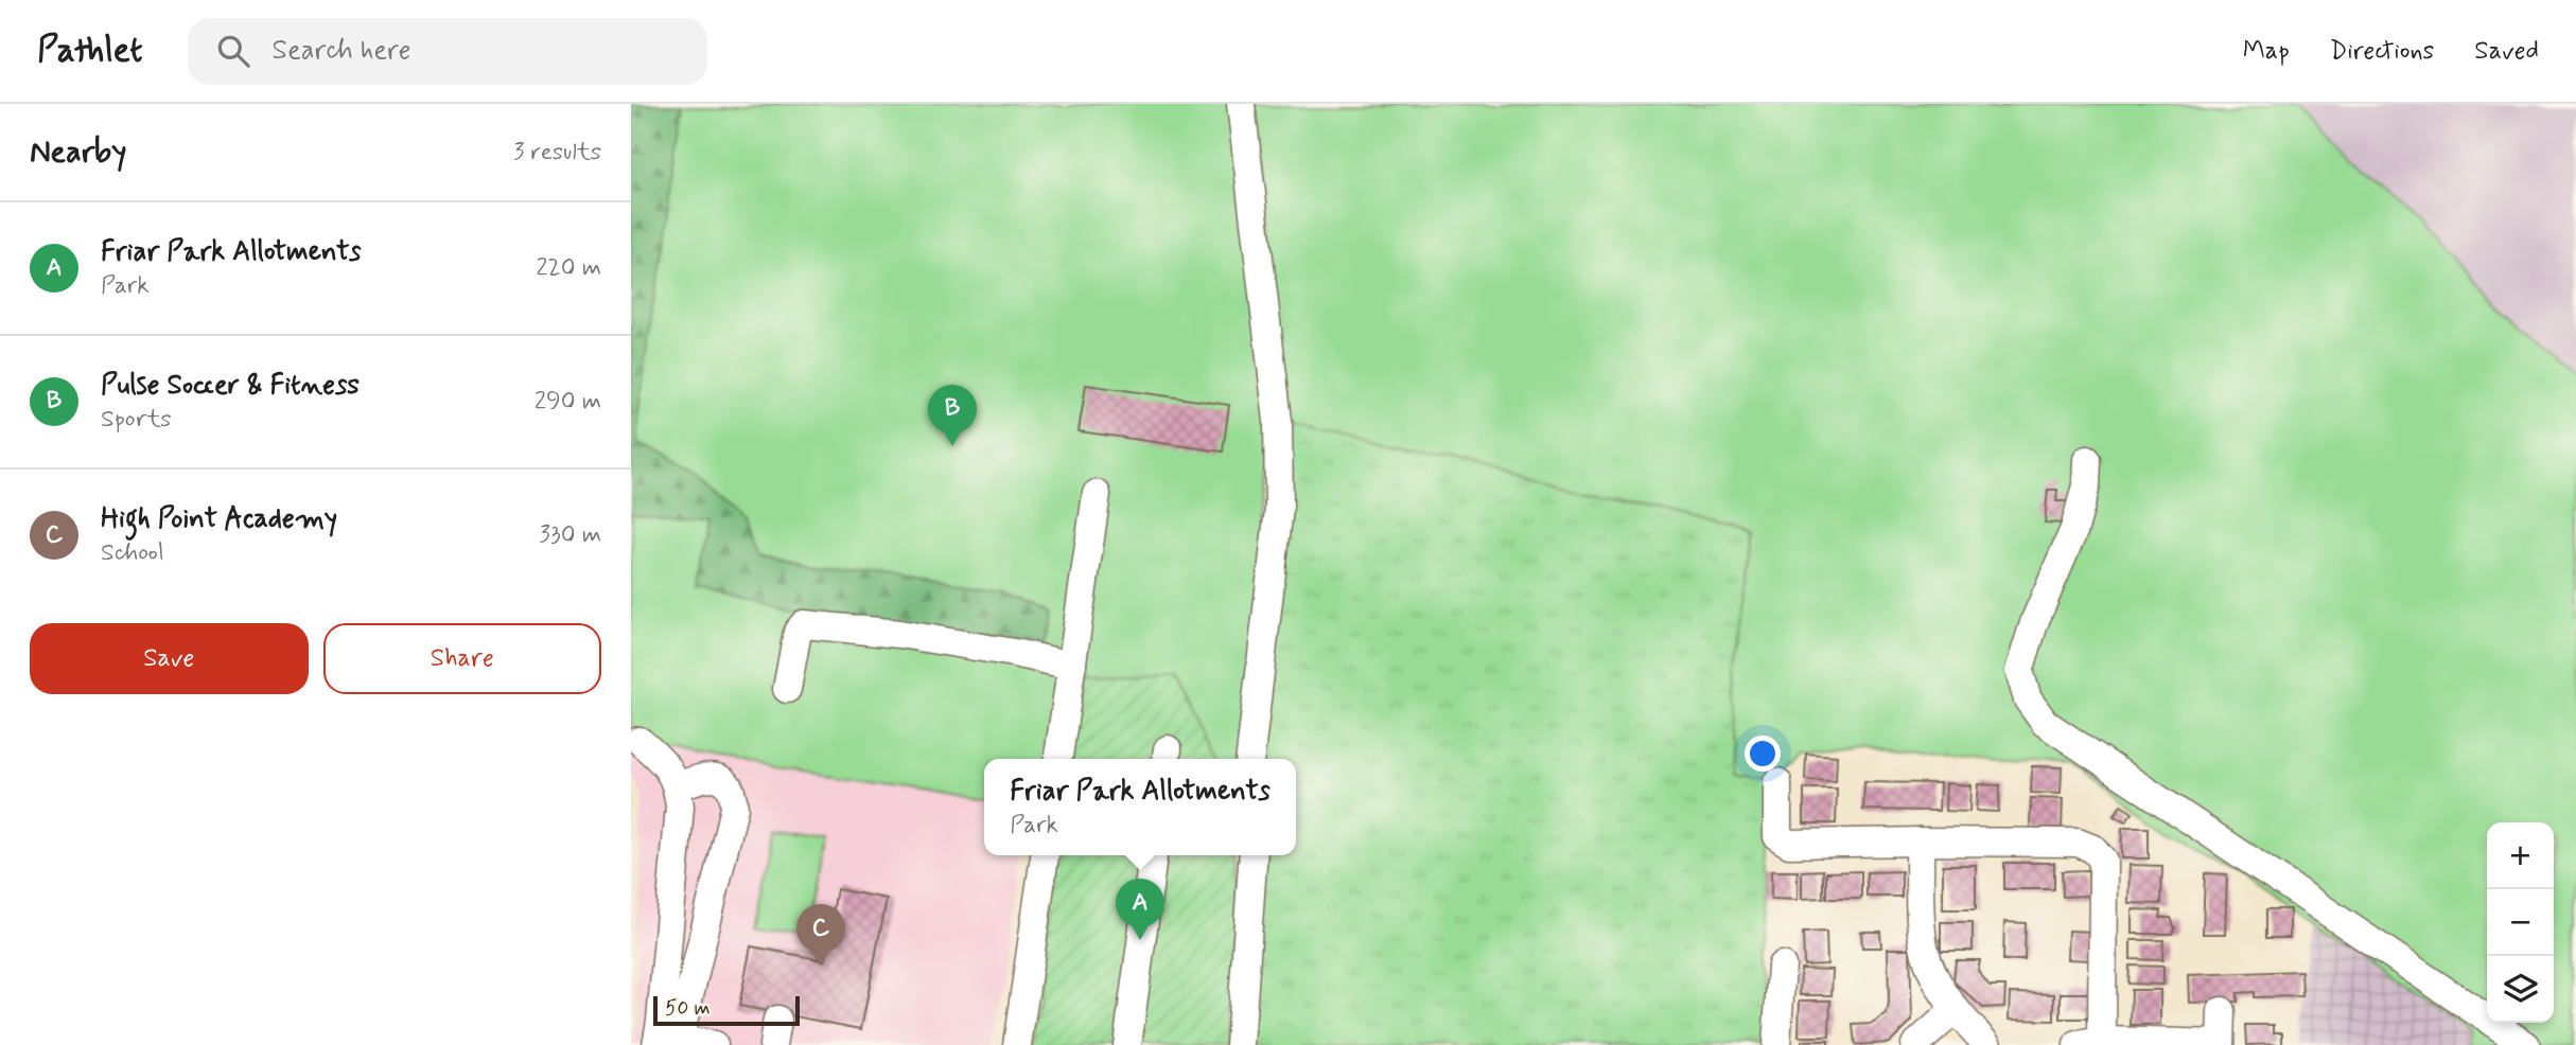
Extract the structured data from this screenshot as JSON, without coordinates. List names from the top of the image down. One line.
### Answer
{"scale_bar":"50 m","page":{"header":"Pathlet","search":"Search here","nav":["Map","Directions","Saved"],"heading":["Nearby","3 results"],"list":[{"mark":"A","name":"Friar Park Allotments","note":"Park","value":"220 m"},{"mark":"B","name":"Pulse Soccer & Fitness","note":"Sports","value":"290 m"},{"mark":"C","name":"High Point Academy","note":"School","value":"330 m"}],"pins":["B","A","C"],"buttons":["Save","Share"],"popup":["Friar Park Allotments","Park"],"map_buttons":["+","−"],"scale":"50 m"}}
